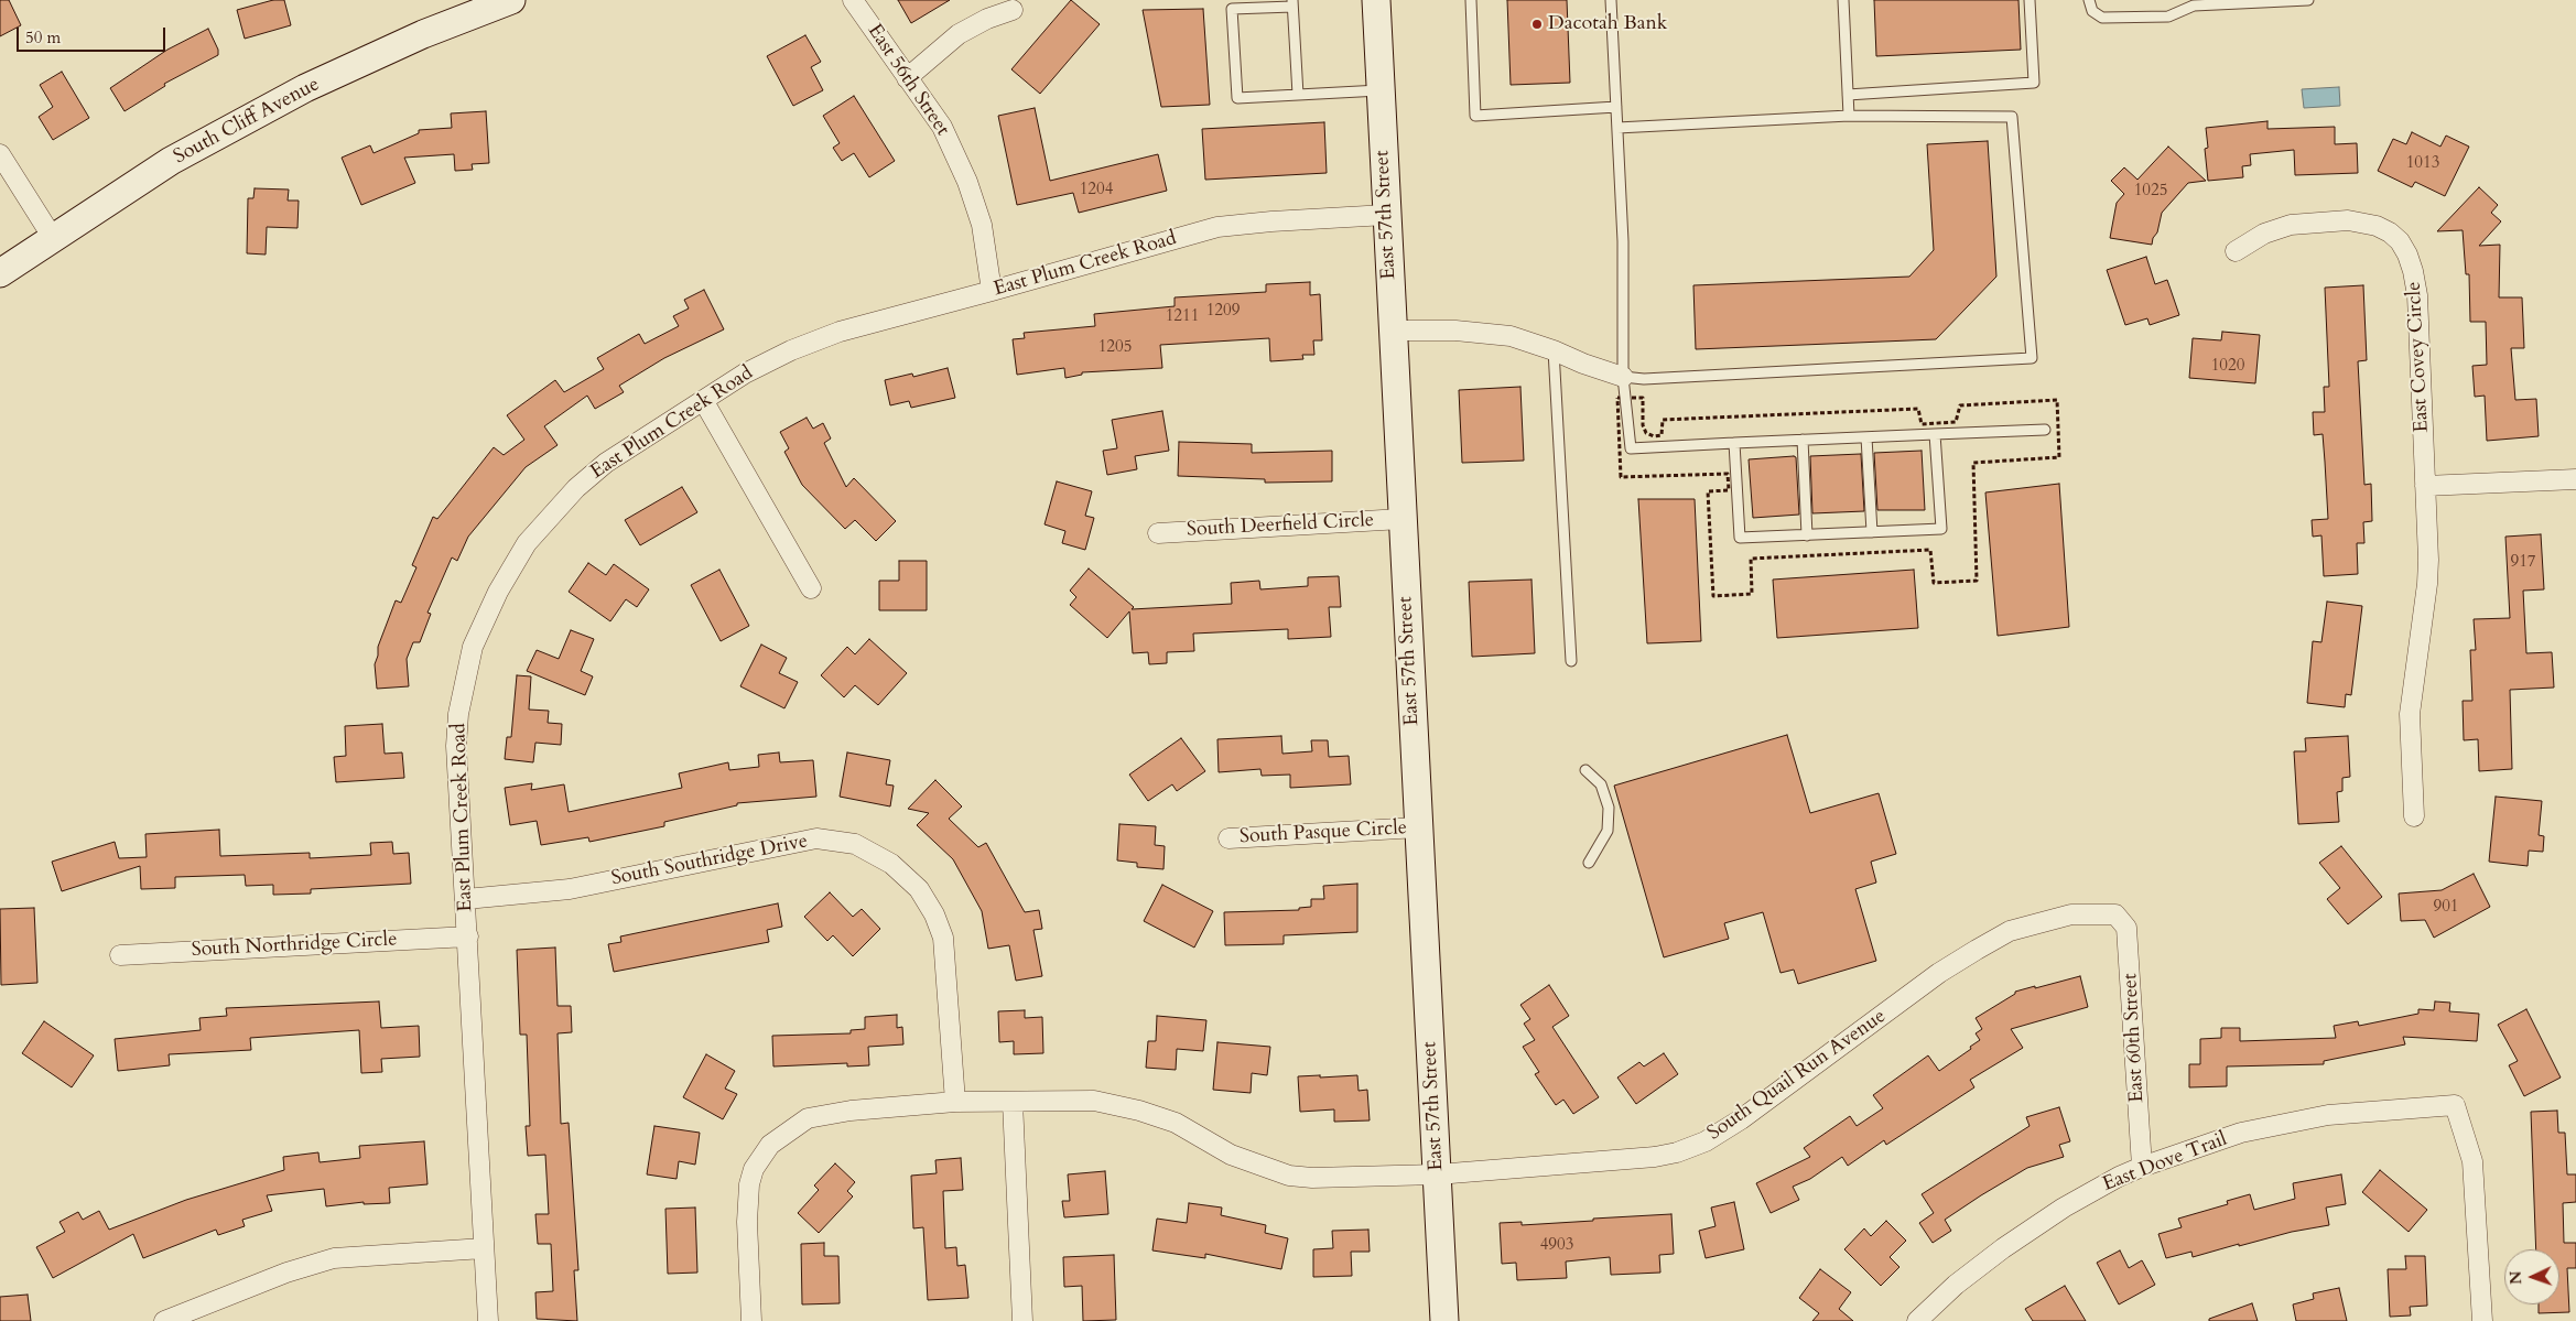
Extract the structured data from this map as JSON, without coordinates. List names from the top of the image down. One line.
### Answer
{"streets":{"main road":["South Cliff Avenue","East 57th Street"],"street":["East 56th Street","East Plum Creek Road","East Covey Circle","South Deerfield Circle","South Pasque Circle","South Southridge Drive","South Northridge Circle","East 60th Street","South Quail Run Avenue","East Dove Trail"]},"crossings":[["East 56th Street","East Plum Creek Road"],["East 57th Street","East Plum Creek Road"],["East 57th Street","South Deerfield Circle"],["East 57th Street","South Pasque Circle"],["East 57th Street","South Quail Run Avenue"],["East Plum Creek Road","South Southridge Drive"],["East Plum Creek Road","South Northridge Circle"],["South Southridge Drive","South Quail Run Avenue"],["East 60th Street","South Quail Run Avenue"],["East 60th Street","East Dove Trail"]],"places":["Dacotah Bank"],"house_numbers":["1013","1204","1025","1209","1211","1205","1020","917","901","4903"],"scale_bar":"50 m","north":"left"}
